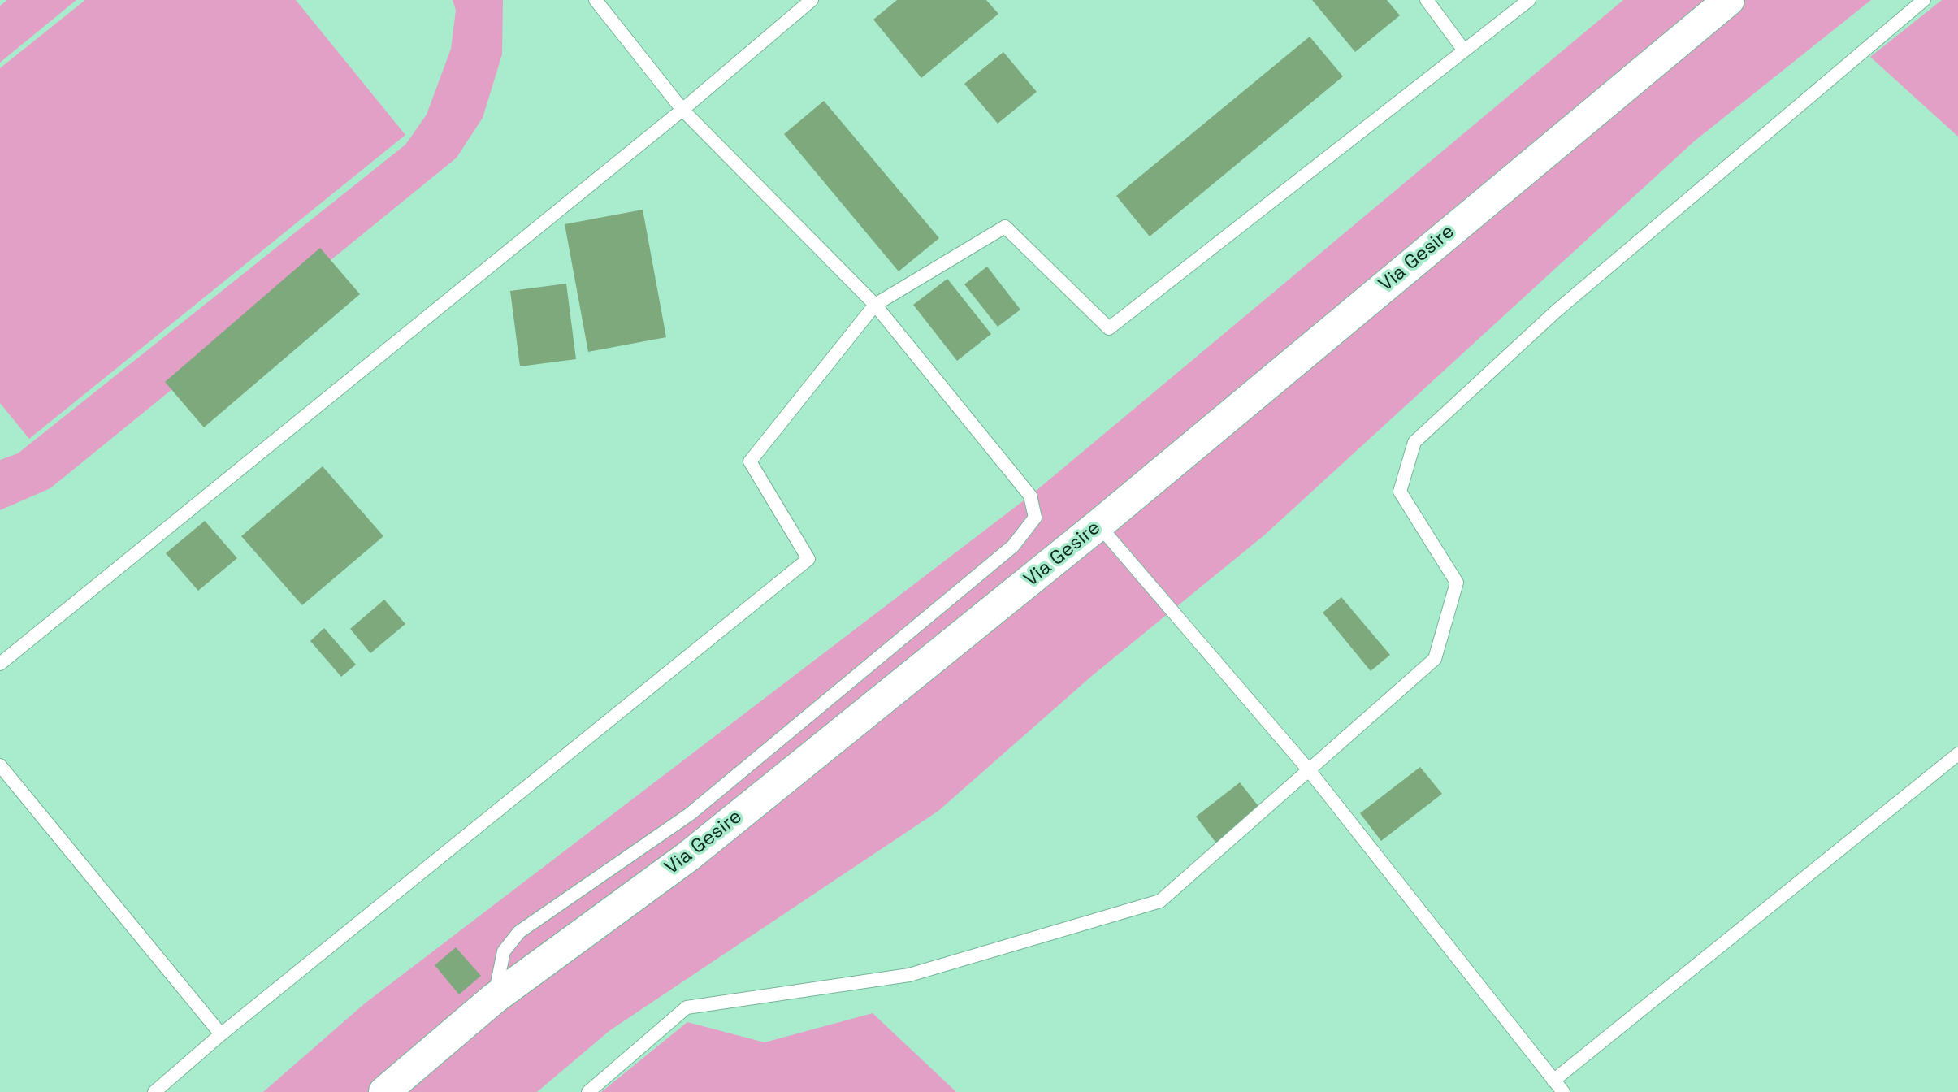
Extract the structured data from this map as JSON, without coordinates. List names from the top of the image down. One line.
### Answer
{"streets":{"main road":["Via Gesire"]}}
